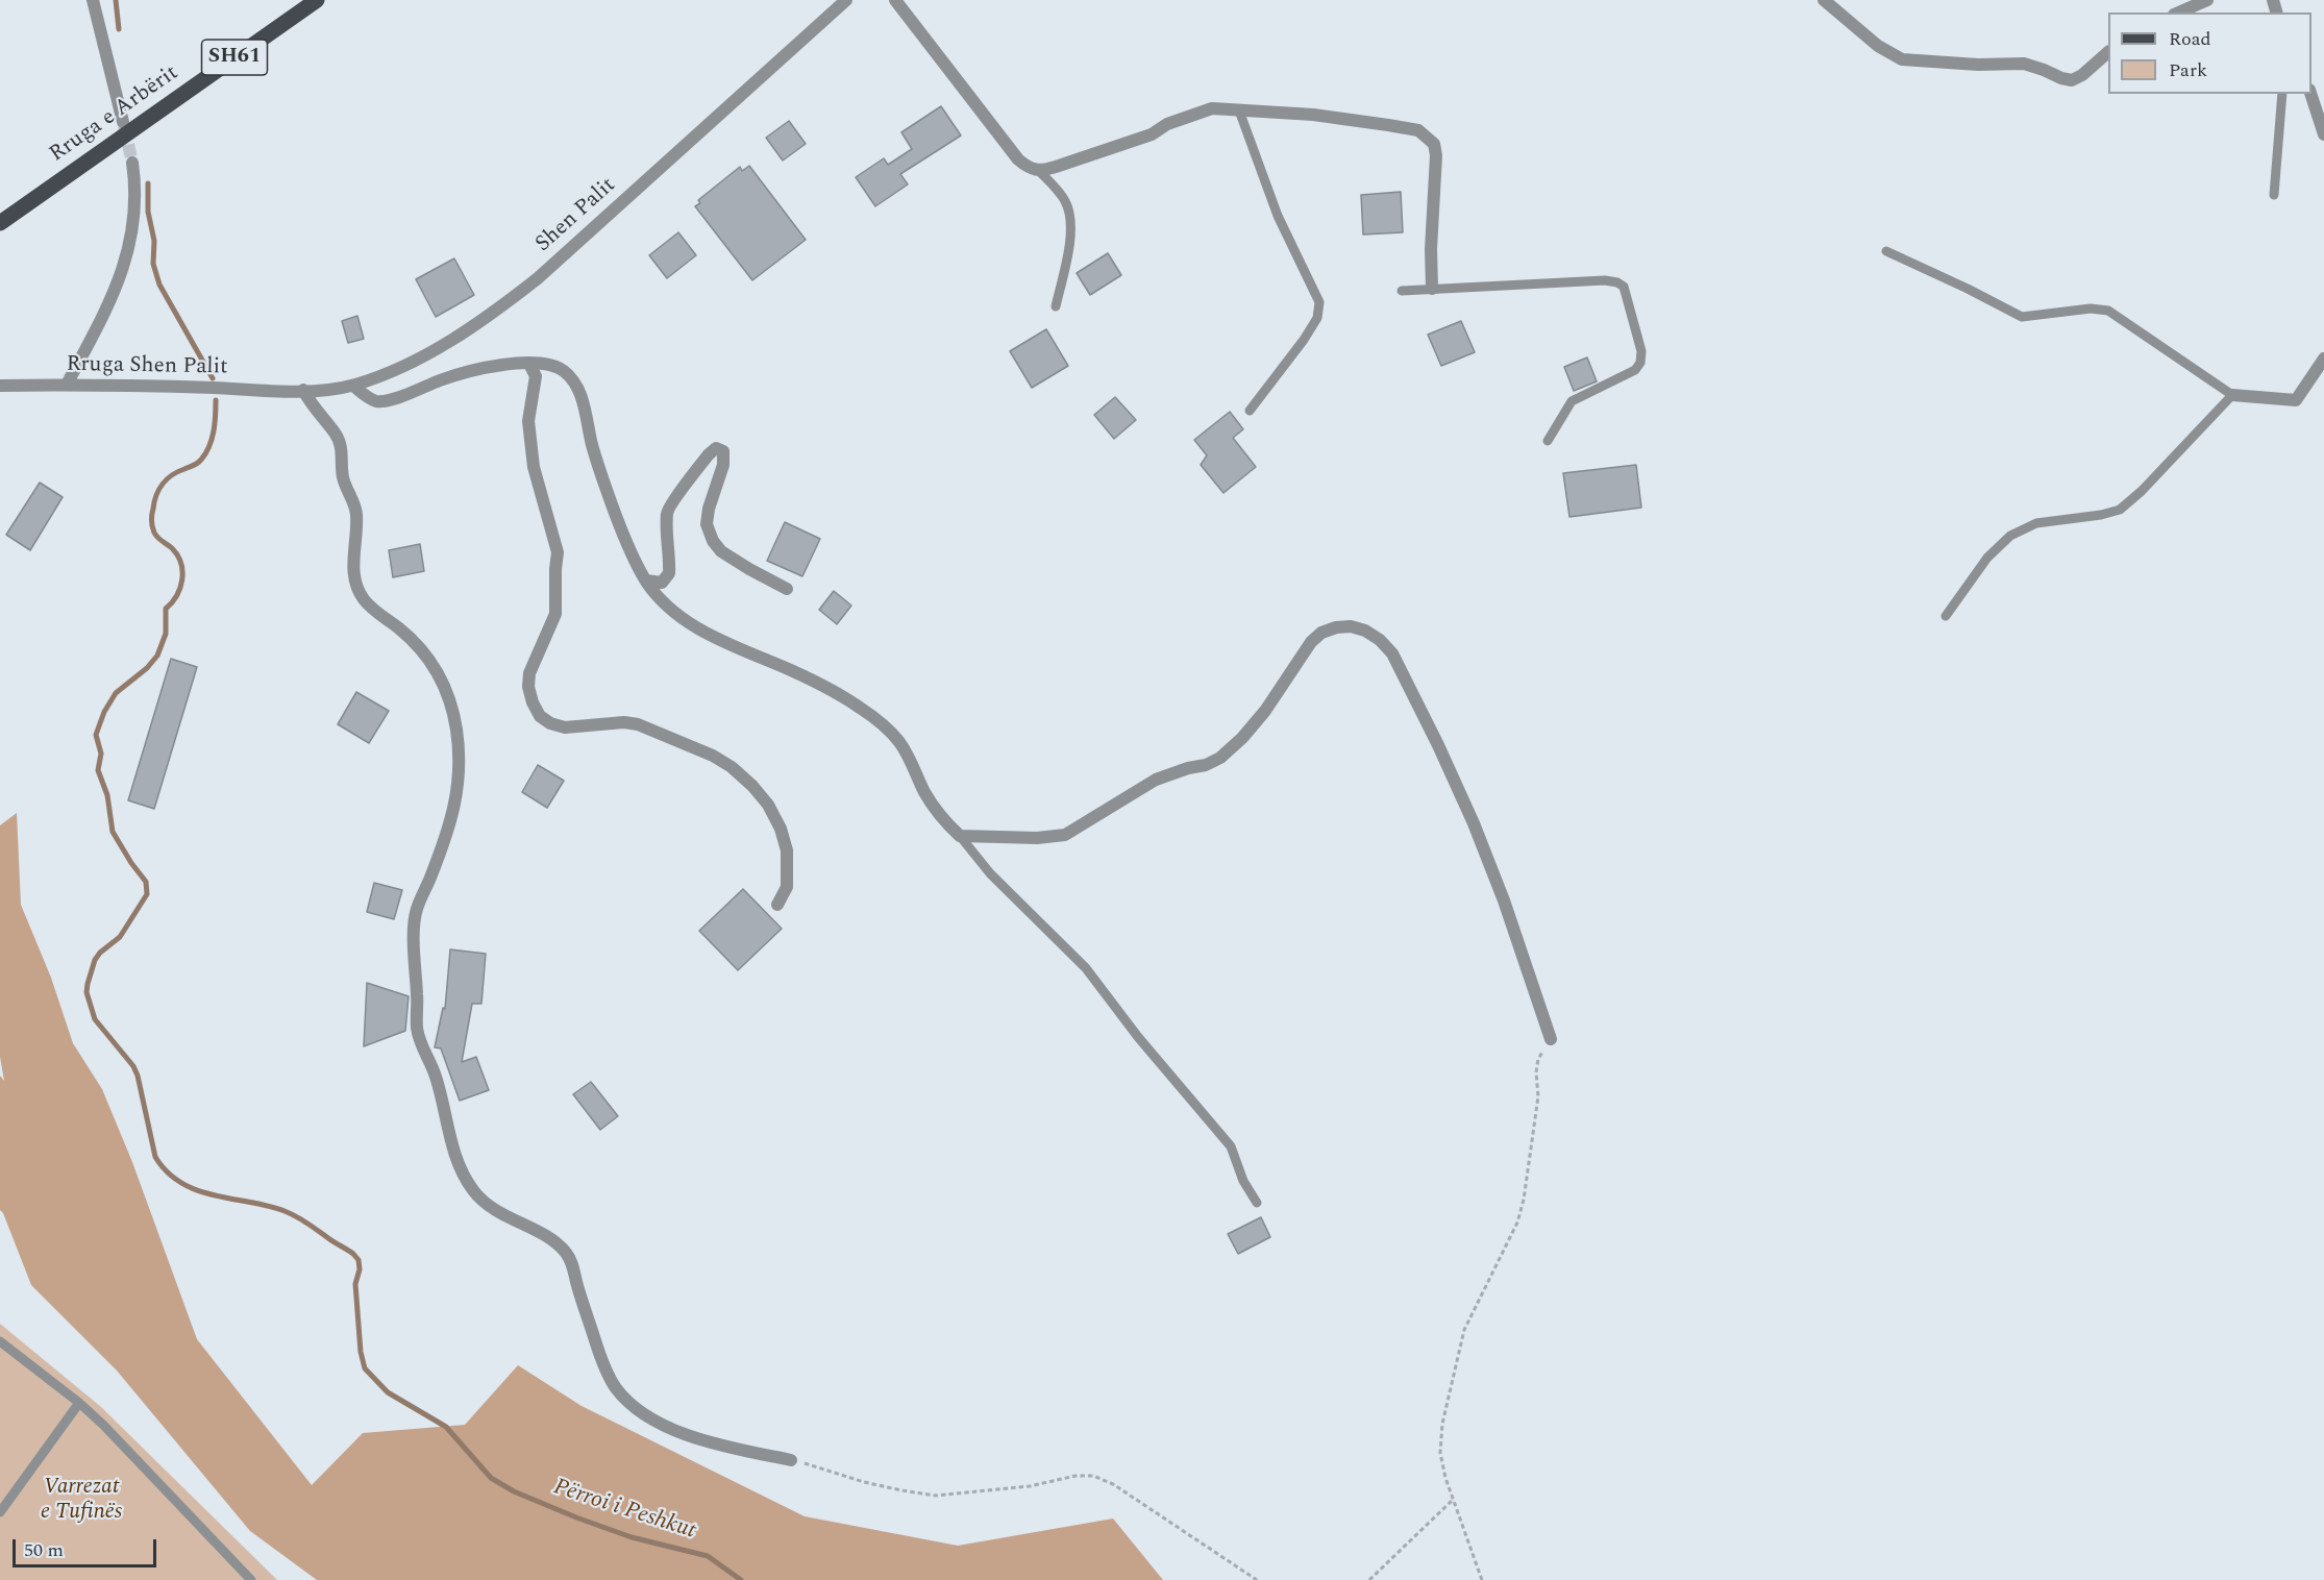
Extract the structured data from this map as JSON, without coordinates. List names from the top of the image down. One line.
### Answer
{"streets":{"main road":["SH61","Rruga e Arbërit"],"street":["Shen Palit","Rruga Shen Palit"]},"crossings":[["Shen Palit","Rruga Shen Palit"]],"water":["Përroi i Peshkut"],"parks":["Varrezat e Tufinës"],"legend":["Road","Park"],"scale_bar":"50 m"}
